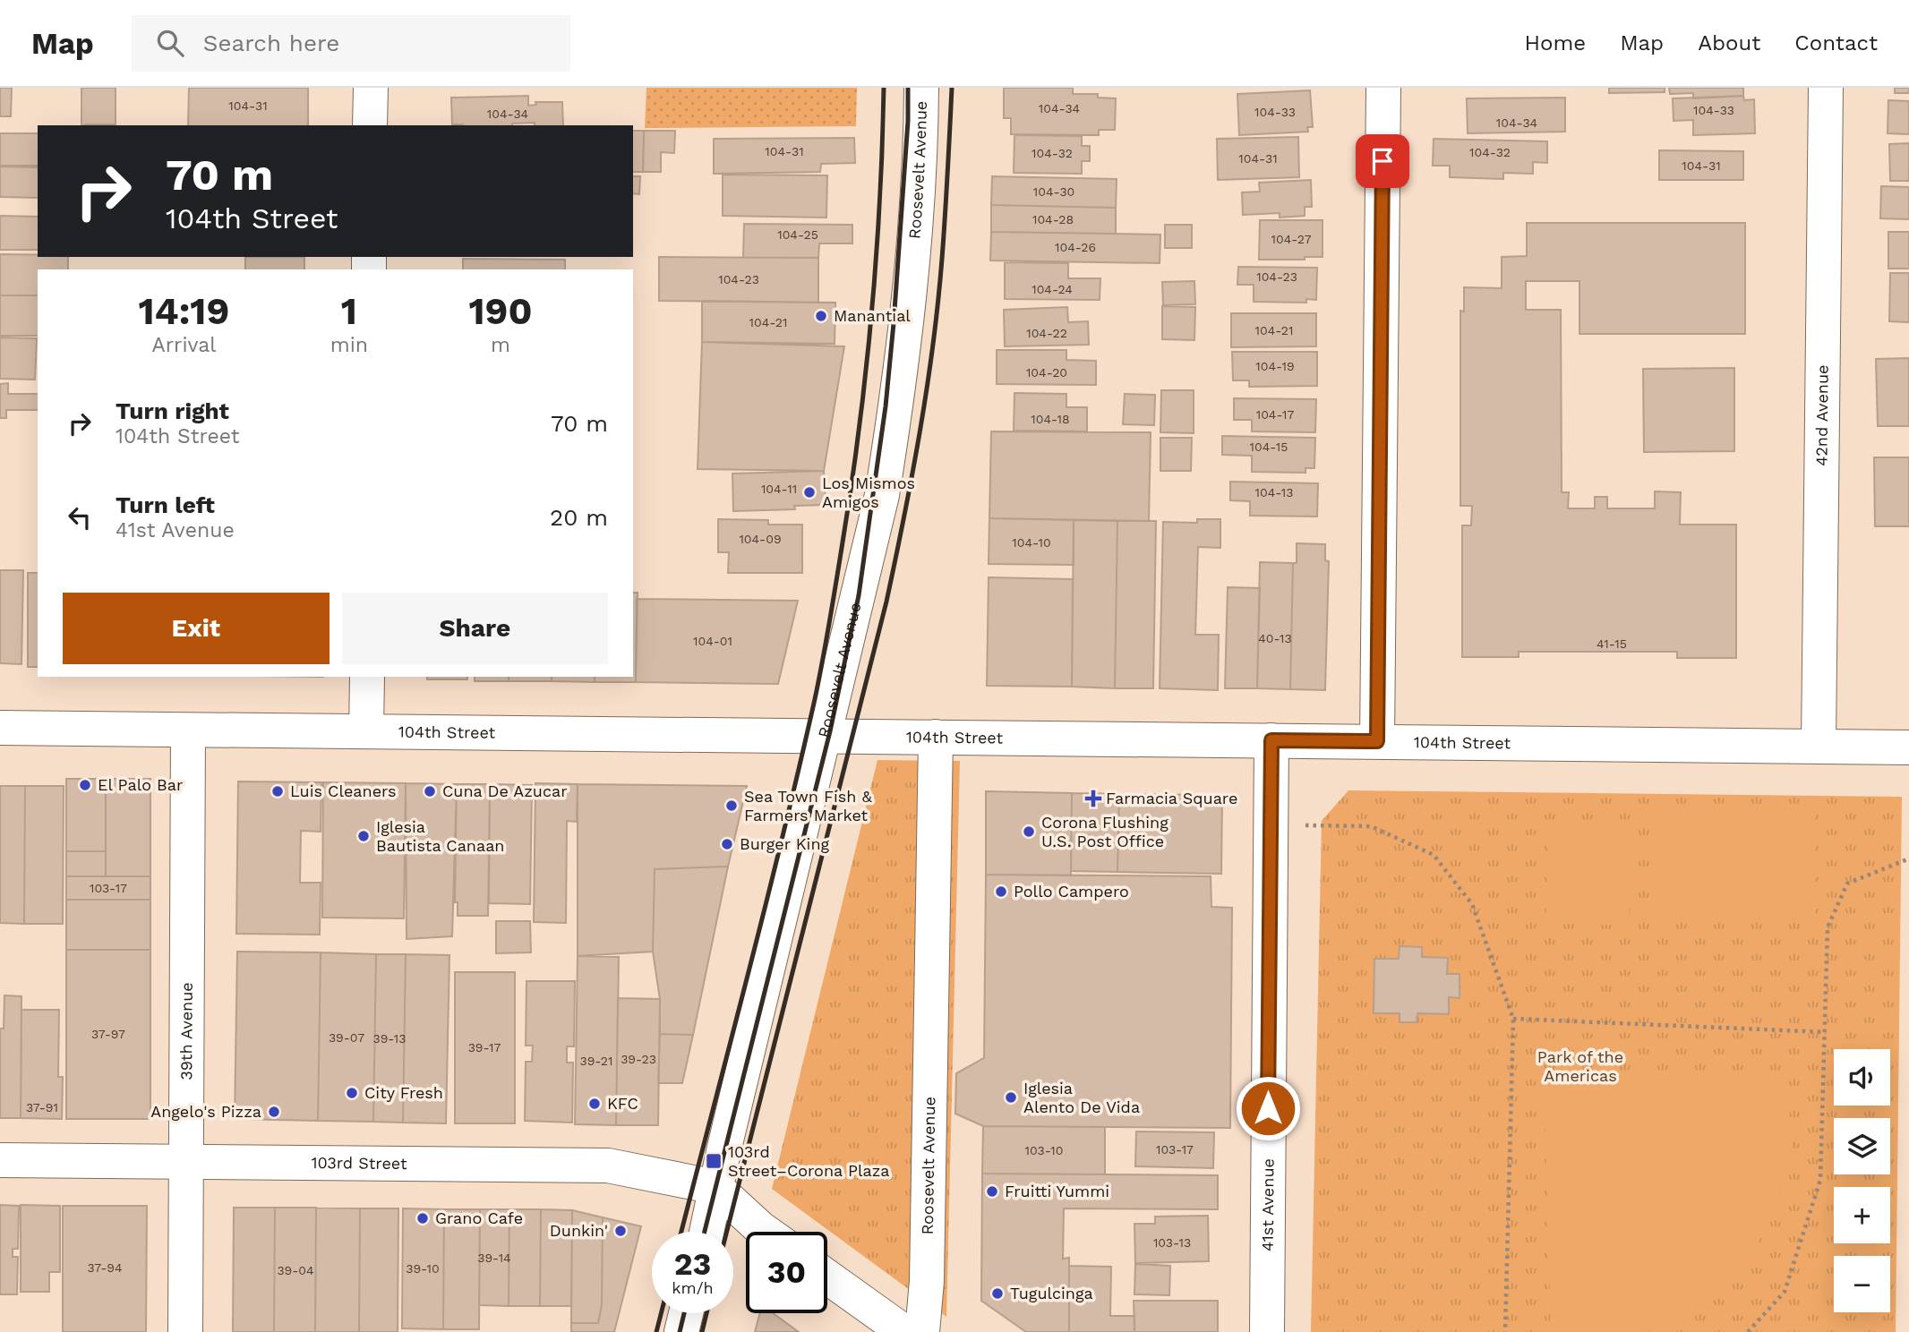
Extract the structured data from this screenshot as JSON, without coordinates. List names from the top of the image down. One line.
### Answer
{"streets":{"street":["Roosevelt Avenue","42nd Avenue","104th Street","39th Avenue","103rd Street","41st Avenue"]},"crossings":[["Roosevelt Avenue","104th Street"],["Roosevelt Avenue","103rd Street"],["42nd Avenue","104th Street"],["104th Street","39th Avenue"],["104th Street","41st Avenue"],["39th Avenue","103rd Street"]],"parks":["Park of the Americas"],"places":{"other":["Manantial","Los Mismos Amigos","El Palo Bar","Luis Cleaners","Cuna De Azucar","Sea Town Fish & Farmers Market","Corona Flushing U.S. Post Office","Iglesia Bautista Canaan","Burger King","Pollo Campero","City Fresh","Iglesia Alento De Vida","KFC","Angelo's Pizza","Fruitti Yummi","Grano Cafe","Dunkin'","Tugulcinga"],"health":["Farmacia Square"],"transit":["103rd Street–Corona Plaza"]},"house_numbers":["104-31","104-34","104-33","104-33","104-34","104-34","104-31","104-32","104-32","104-31","104-31","104-30","104-28","104-25","104-27","104-26","104-23","104-23","104-24","104-21","104-21","104-22","104-19","104-20","104-17","104-18","104-15","104-11","104-13","104-09","104-10","40-13","104-01","41-15","103-17","37-97","39-07","39-13","39-17","39-23","39-21","37-91","103-17","103-10","103-13","39-14","37-94","39-10","39-04"],"page":{"header":"Map","search":"Search here","nav":["Home","Map","About","Contact"],"turn":["70 m","104th Street"],"eta":["14:19","Arrival","1","min","190","m"],"list":[{"name":"Turn right","note":"104th Street","value":"70 m"},{"name":"Turn left","note":"41st Avenue","value":"20 m"}],"buttons":["Exit","Share"],"map_buttons":["+","−"],"speed":"23 km/h","limit":"30"}}
